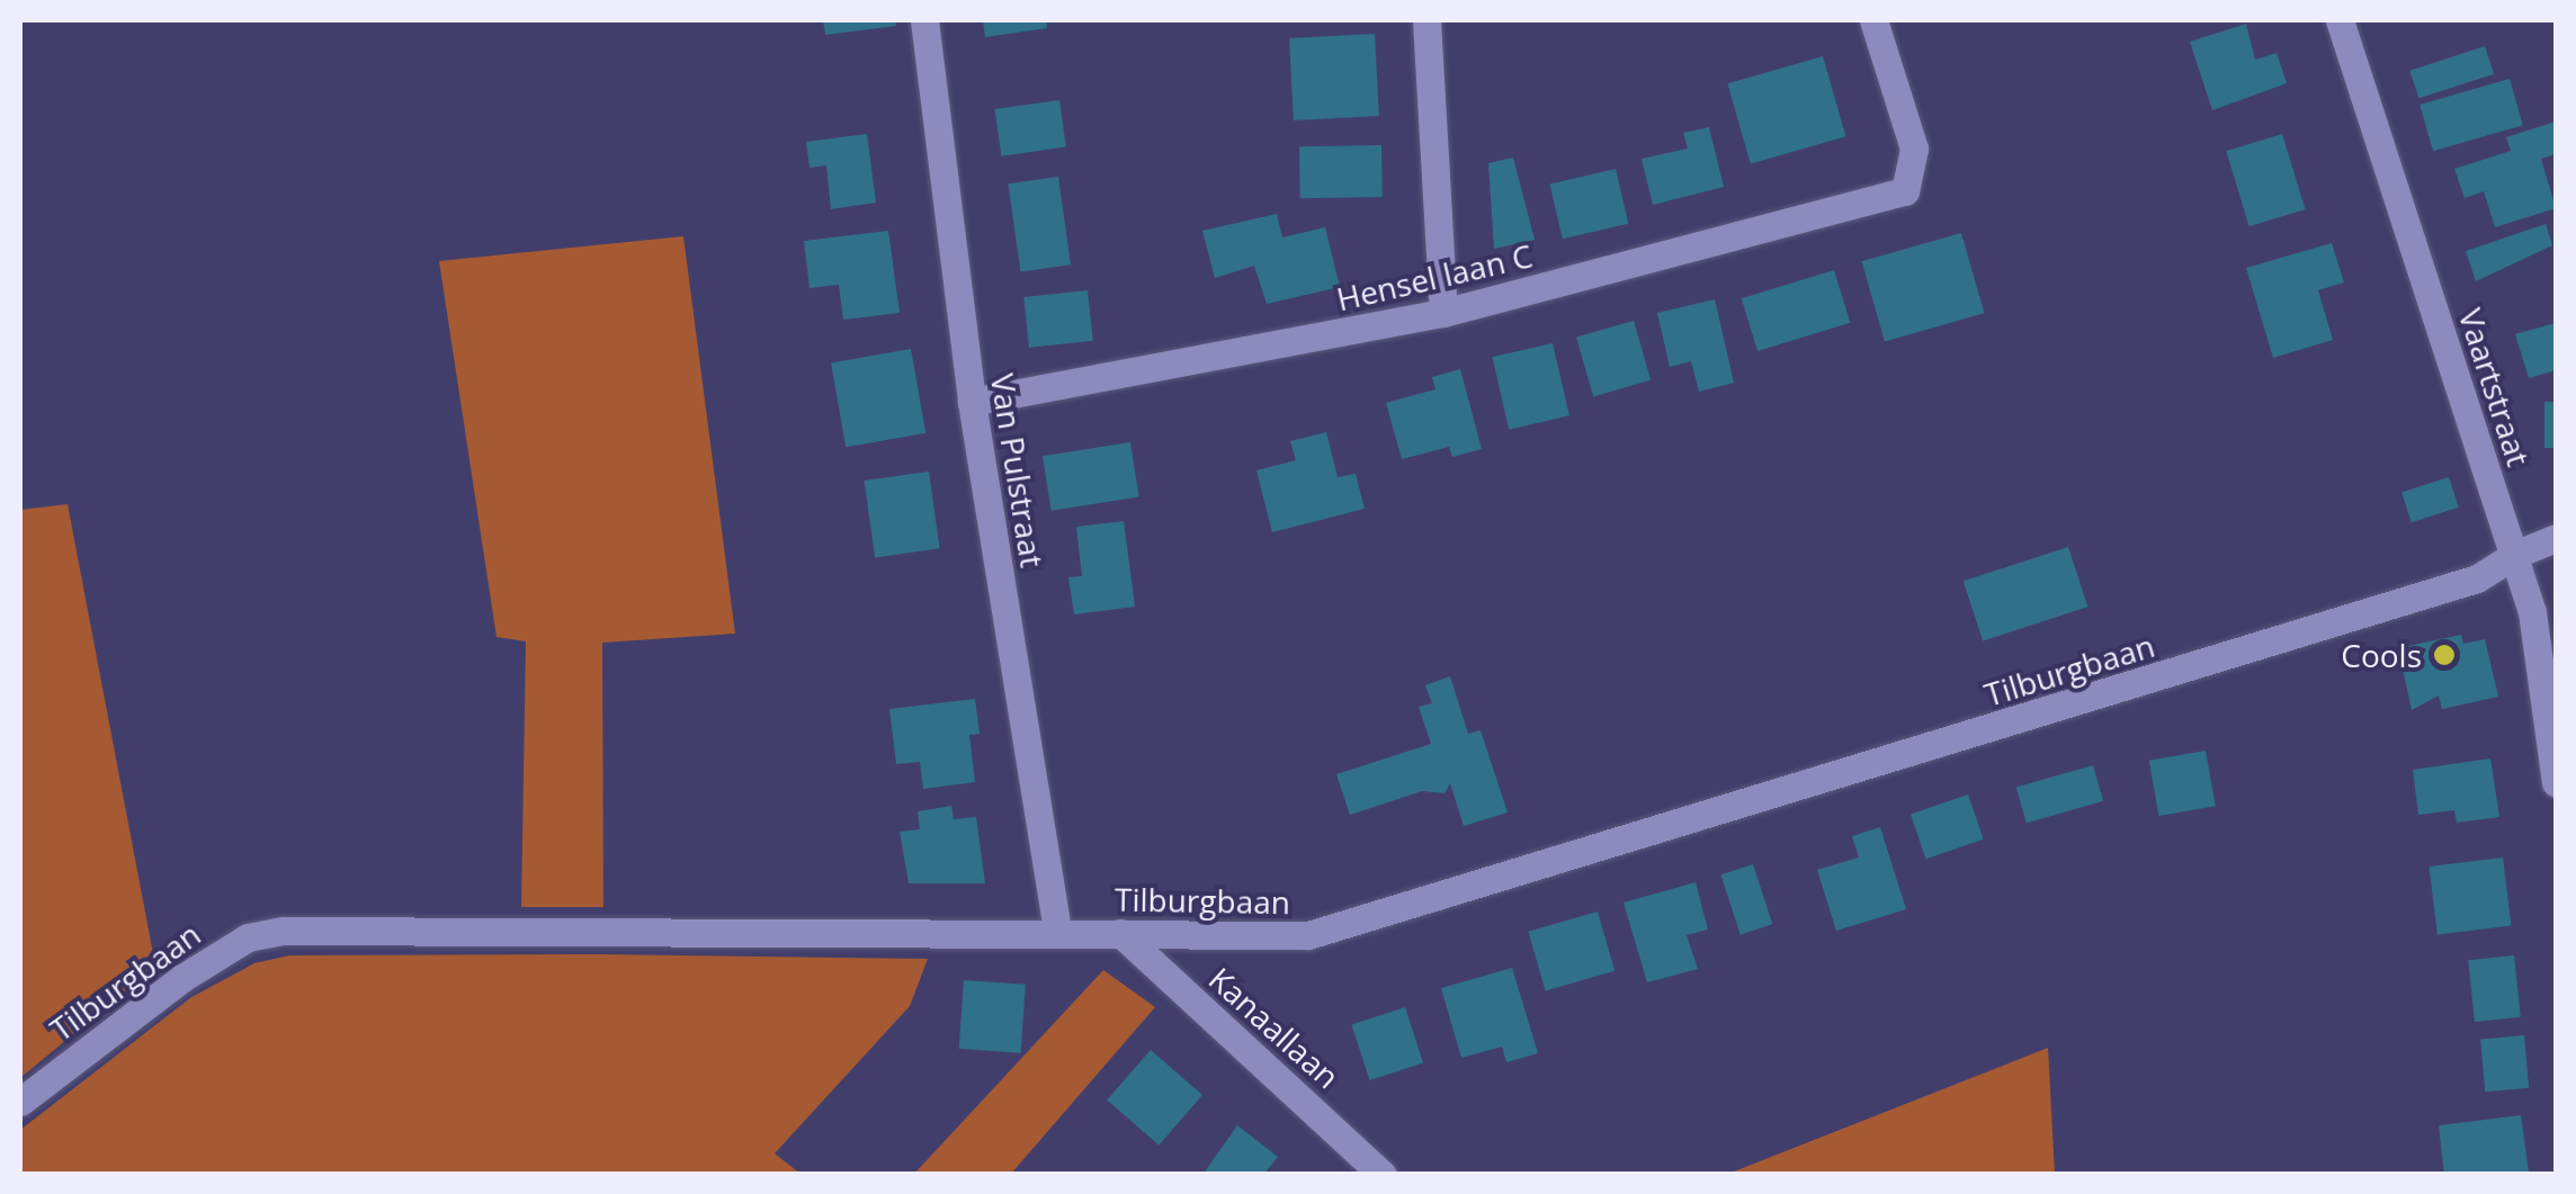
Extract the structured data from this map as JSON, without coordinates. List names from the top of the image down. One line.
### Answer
{"streets":{"street":["Hensel laan C","Vaartstraat","Van Pulstraat","Tilburgbaan","Kanaallaan"]},"crossings":[["Hensel laan C","Van Pulstraat"],["Vaartstraat","Tilburgbaan"],["Van Pulstraat","Tilburgbaan"],["Tilburgbaan","Kanaallaan"]],"places":["Cools"]}
